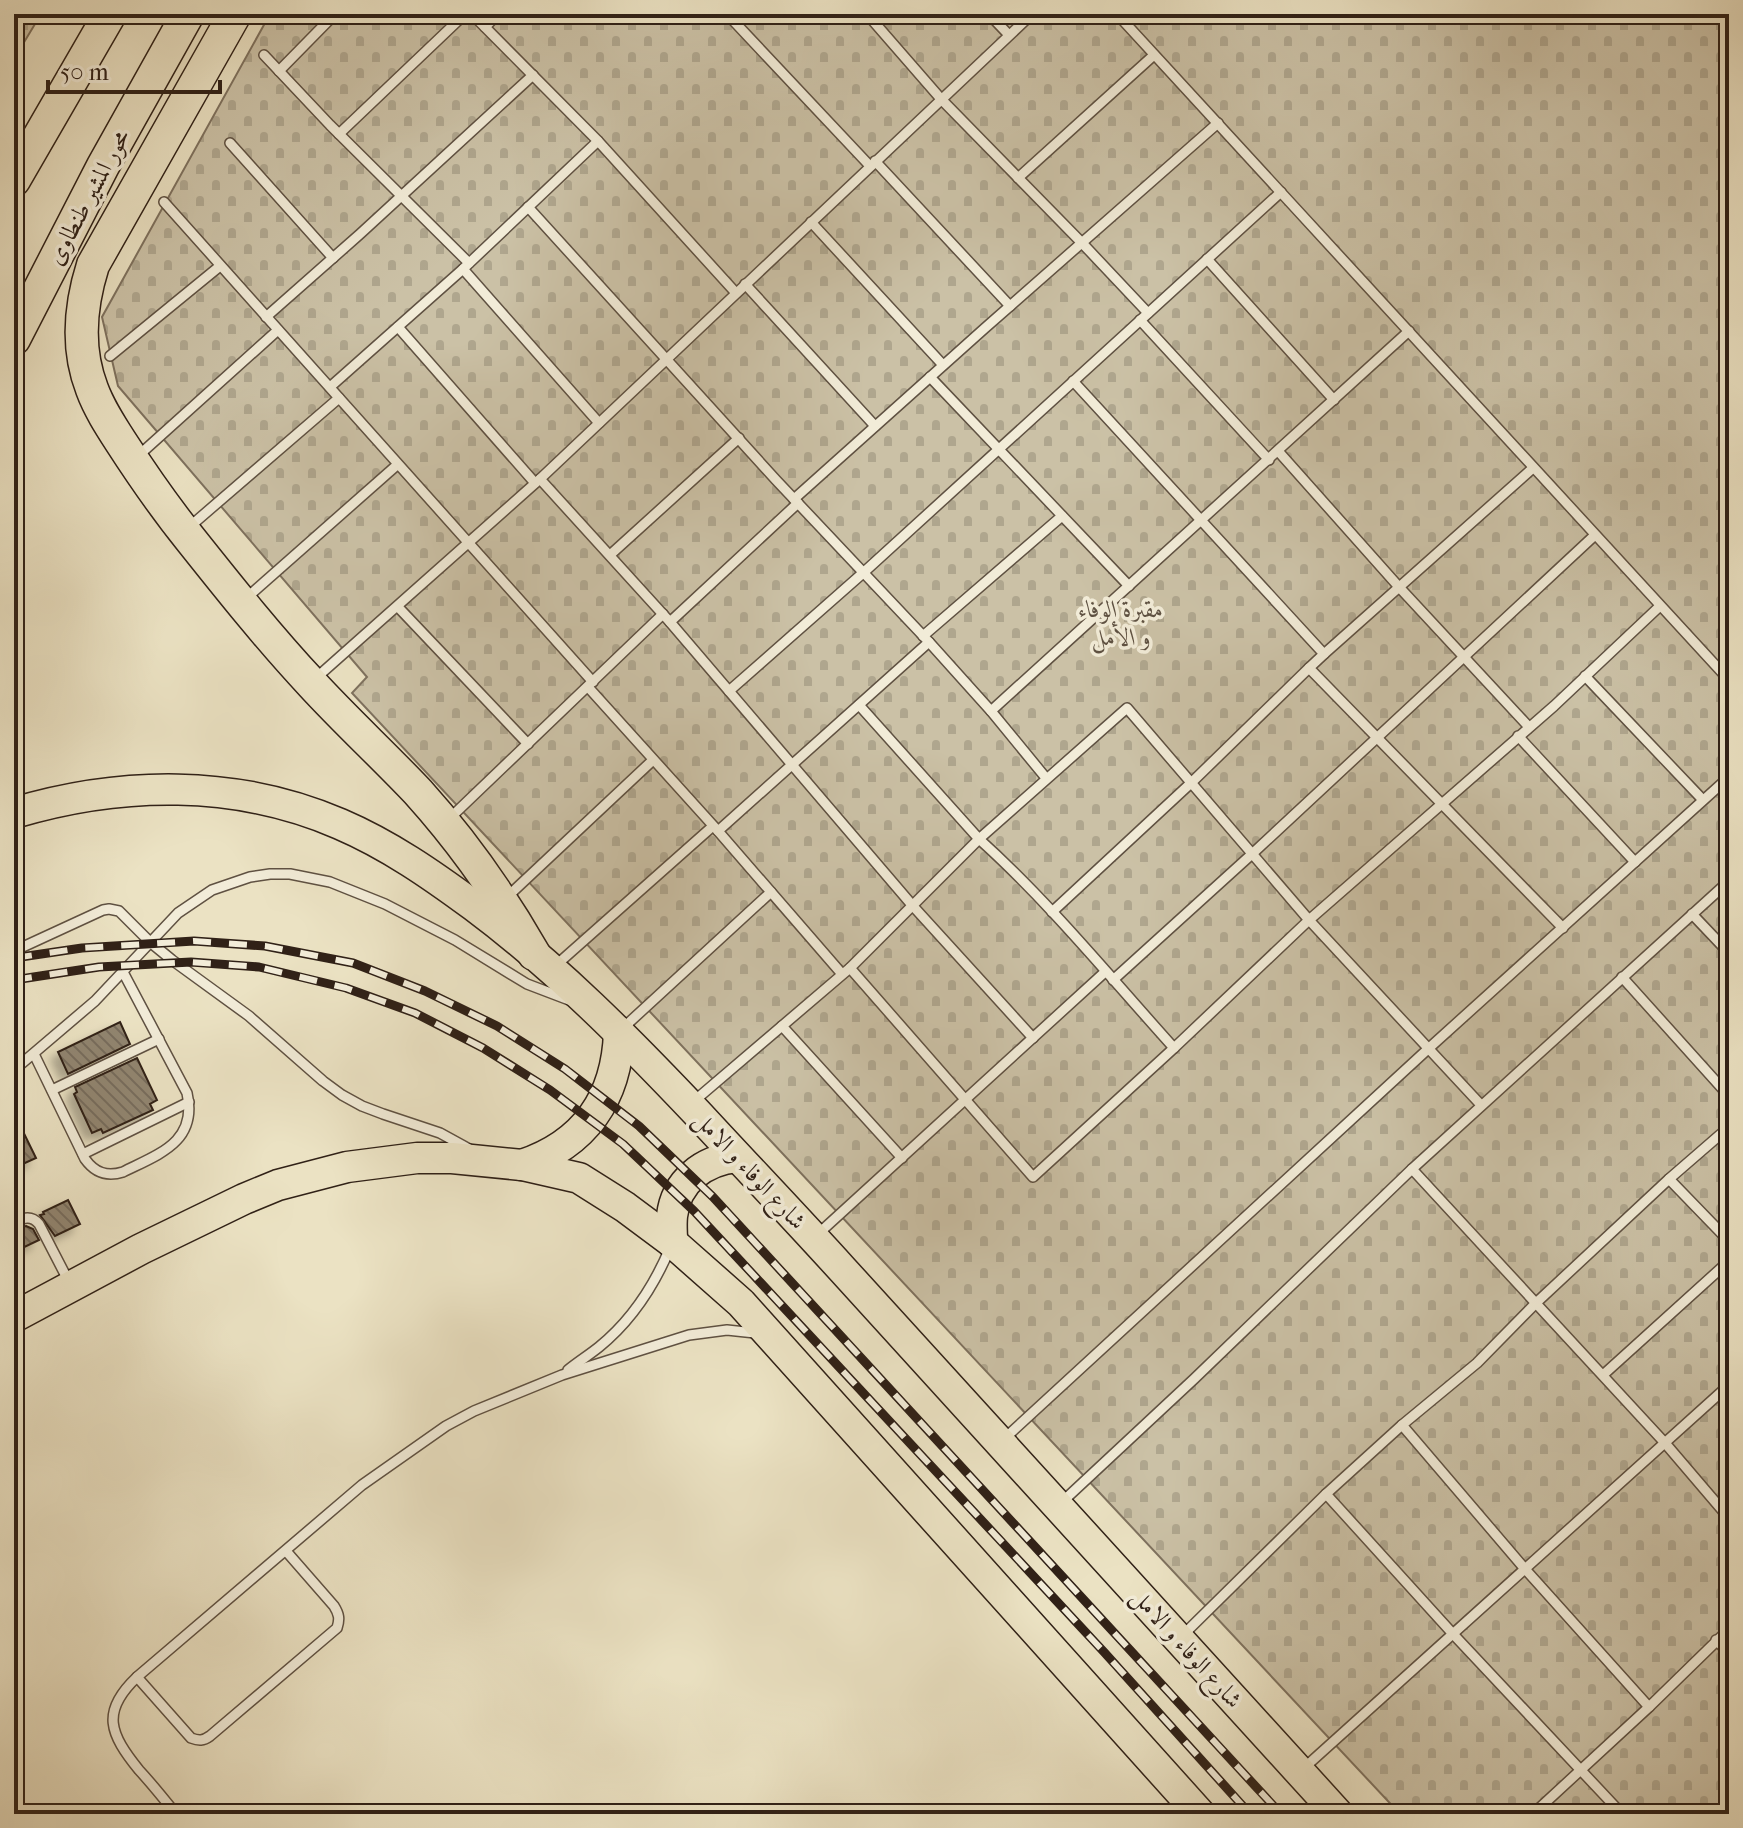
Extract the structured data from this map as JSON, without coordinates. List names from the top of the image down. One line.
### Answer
{"streets":{"highway":["محور المشير طنطاوى"],"main road":["شارع الوفاء و الامل"]},"parks":["مقبرة الوفاء و الأمل"],"scale_bar":"50 m"}
